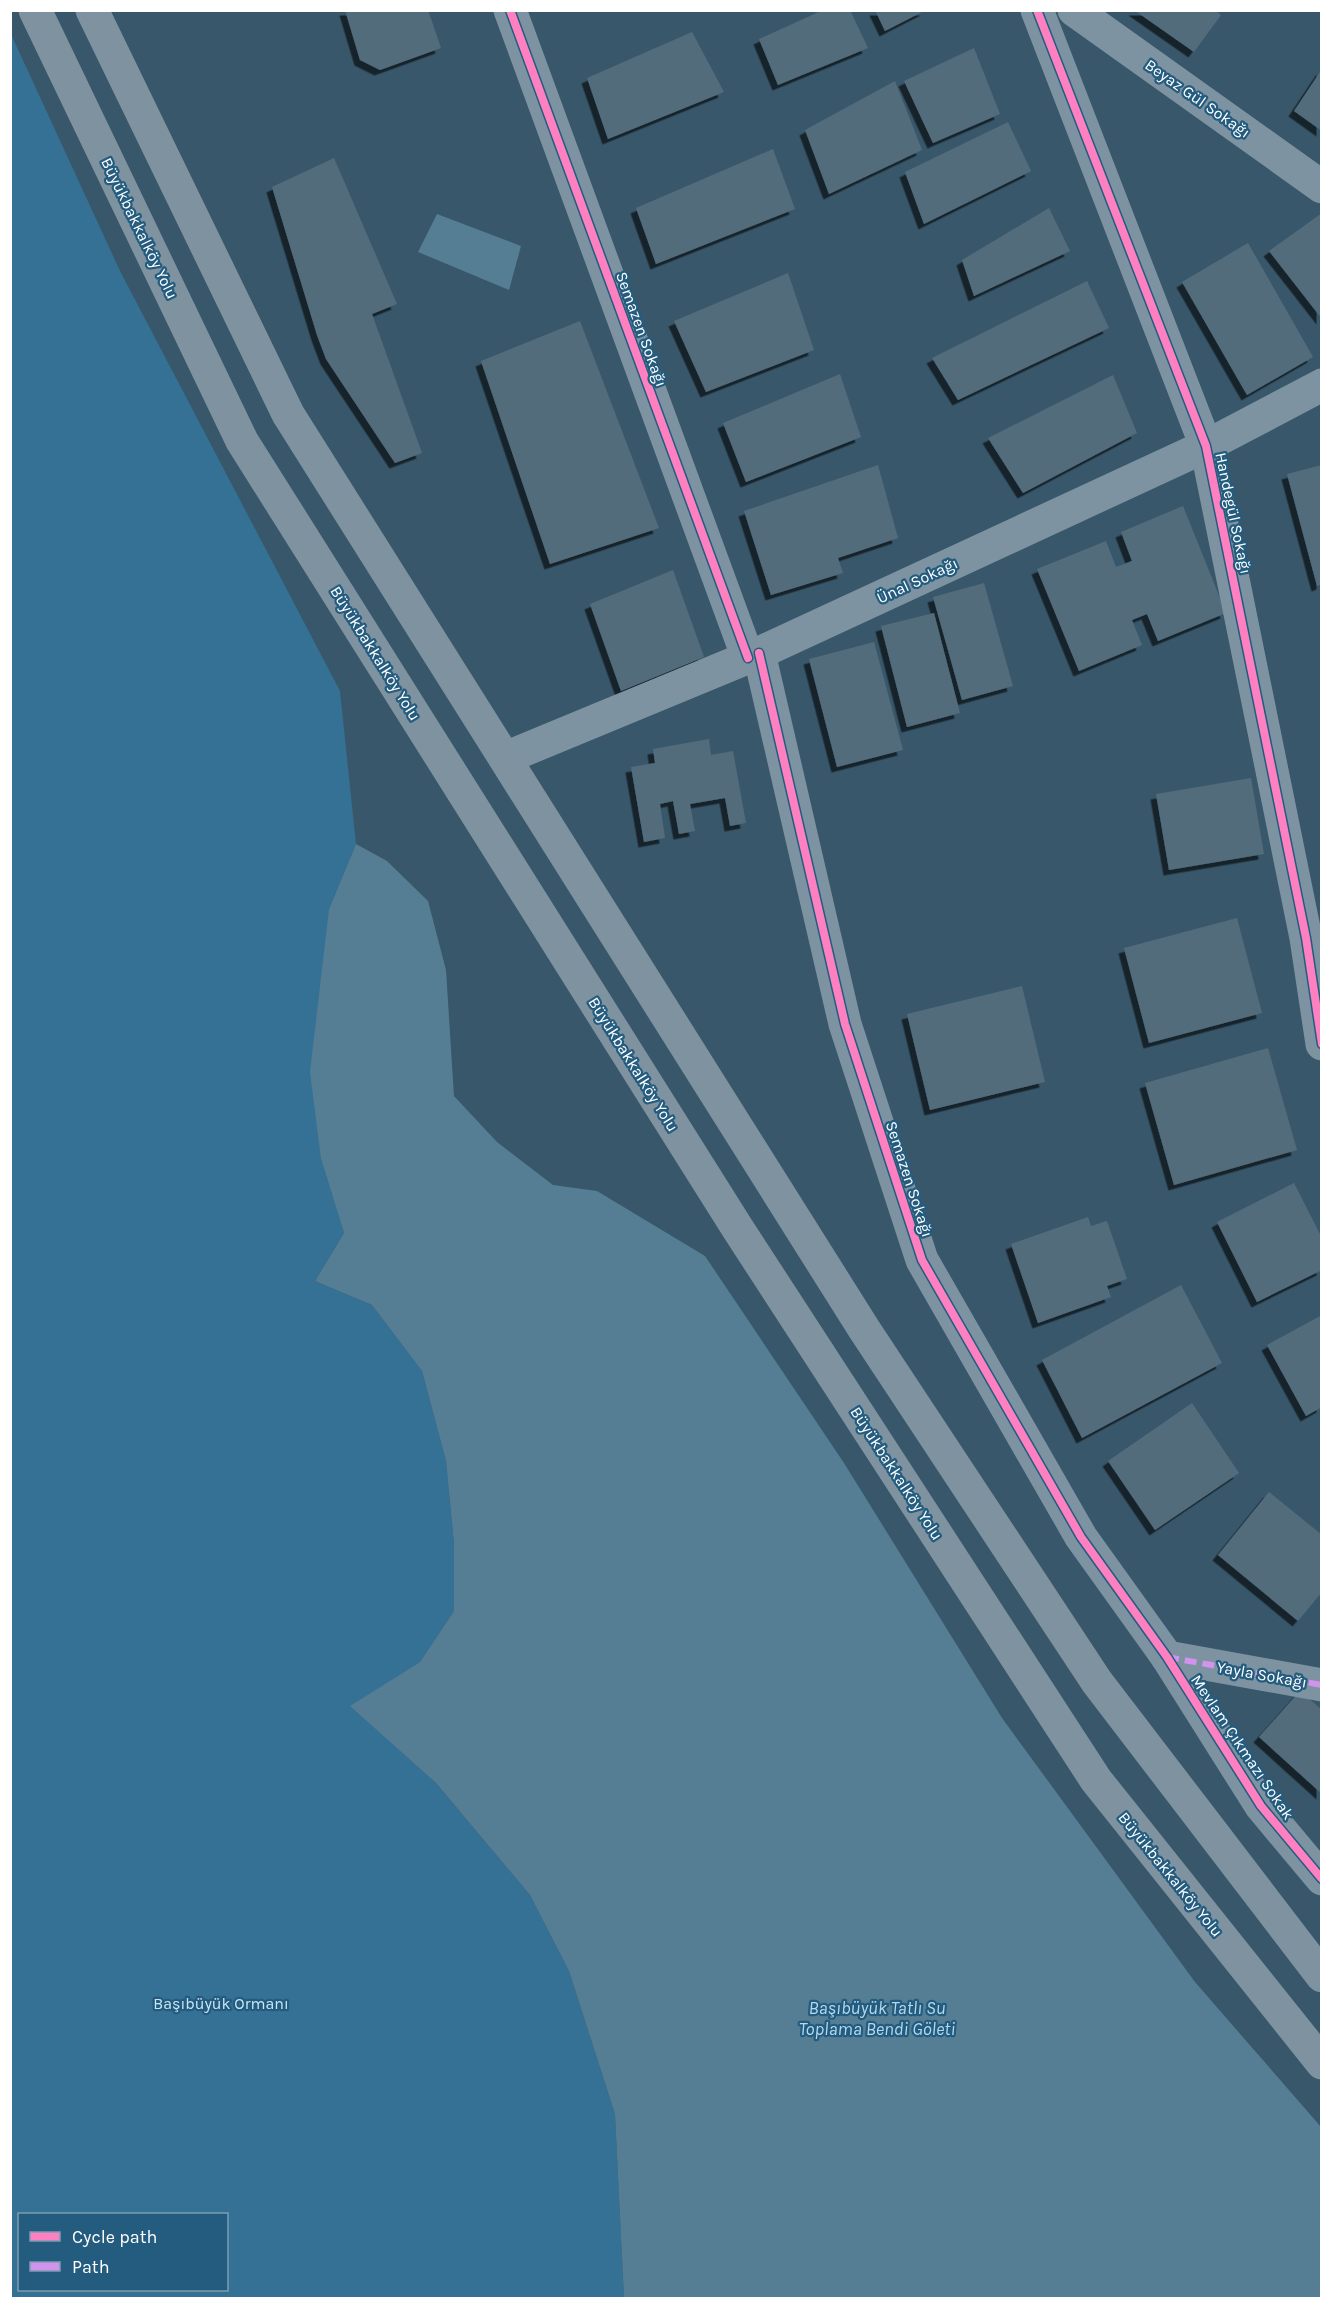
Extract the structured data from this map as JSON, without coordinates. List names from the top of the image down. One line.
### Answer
{"streets":{"highway":["Büyükbakkalköy Yolu"],"street":["Beyaz Gül Sokağı","Semazen Sokağı","Handegül Sokağı","Ünal Sokağı","Yayla Sokağı","Mevlam Çıkmazı Sokak"]},"crossings":[["Semazen Sokağı","Ünal Sokağı"],["Semazen Sokağı","Yayla Sokağı"],["Semazen Sokağı","Mevlam Çıkmazı Sokak"],["Handegül Sokağı","Ünal Sokağı"],["Yayla Sokağı","Mevlam Çıkmazı Sokak"]],"water":["Başıbüyük Tatlı Su Toplama Bendi Göleti"],"parks":["Başıbüyük Ormanı"],"legend":["Cycle path","Path"]}
